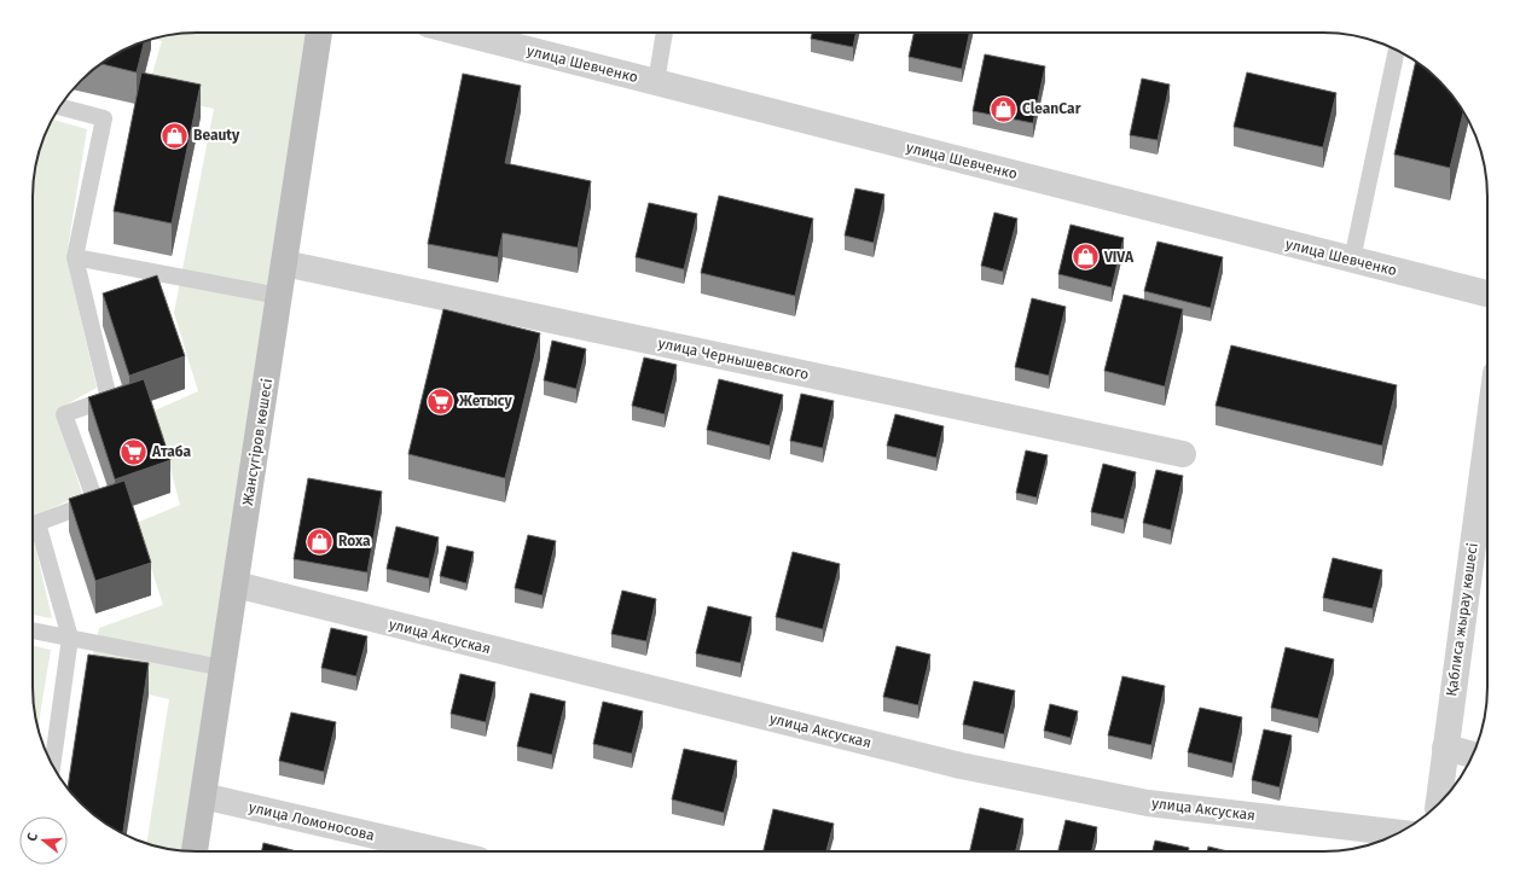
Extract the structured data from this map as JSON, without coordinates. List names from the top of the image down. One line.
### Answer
{"streets":{"main road":["Жансүгіров көшесі"],"street":["улица Шевченко","улица Чернышевского","Қаблиса жырау көшесі","улица Аксуская","улица Ломоносова"]},"crossings":[["улица Чернышевского","Жансүгіров көшесі"],["Жансүгіров көшесі","улица Аксуская"],["Жансүгіров көшесі","улица Ломоносова"]],"places":{"shop":["CleanCar","Beauty","VIVA","Roxa"],"supermarket":["Жетысу","Атаба"]},"north":"left"}
